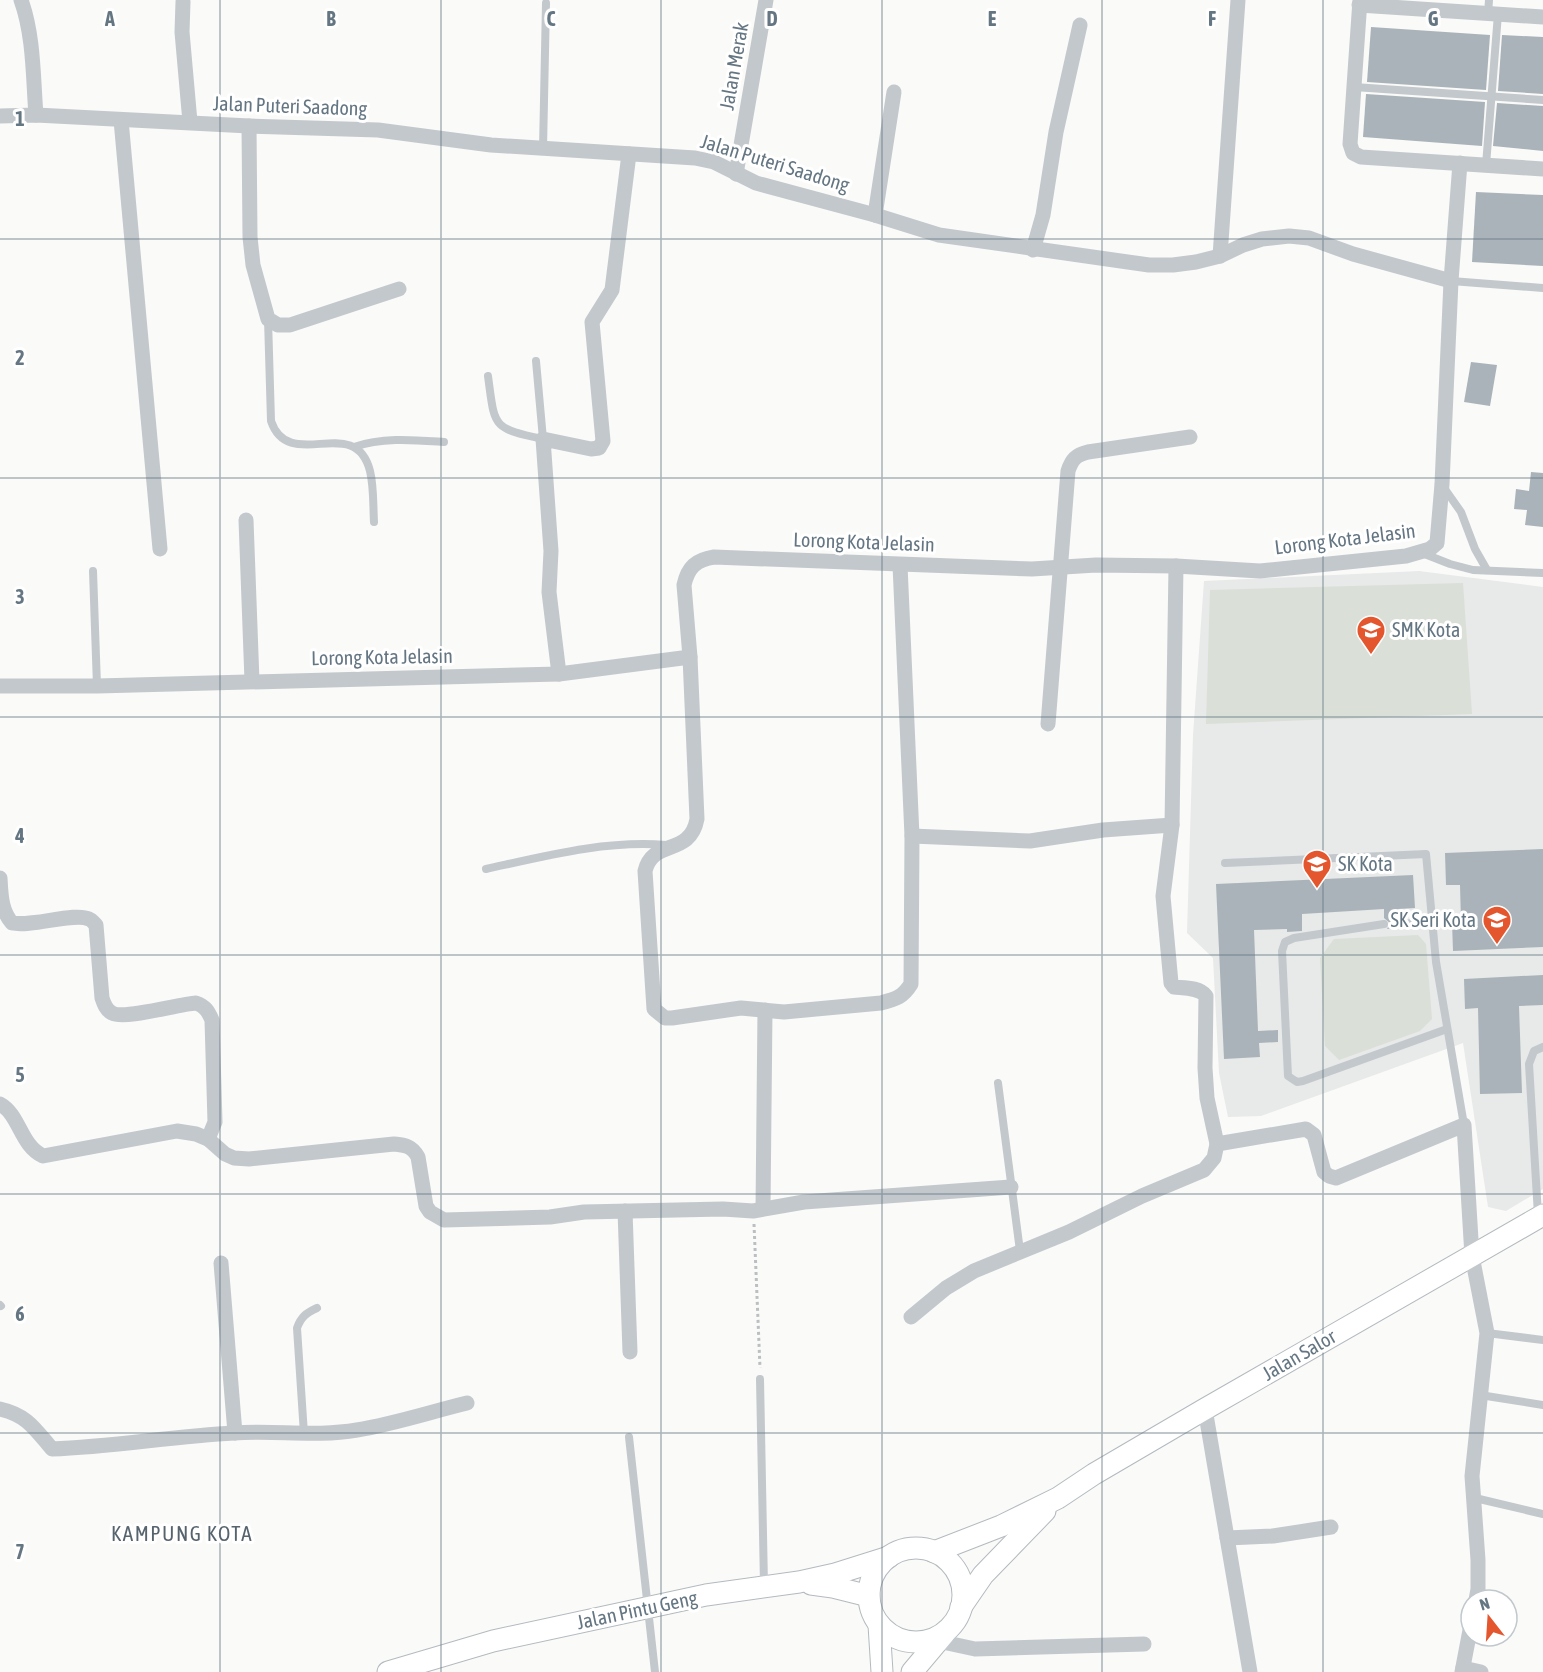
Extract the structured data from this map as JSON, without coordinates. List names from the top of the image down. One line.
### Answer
{"streets":{"main road":["Jalan Salor","Jalan Pintu Geng"],"street":["Jalan Merak","Jalan Puteri Saadong","Lorong Kota Jelasin"]},"crossings":[["Jalan Merak","Jalan Puteri Saadong"],["Jalan Puteri Saadong","Lorong Kota Jelasin"],["Jalan Salor","Jalan Pintu Geng"]],"districts":["KAMPUNG KOTA"],"places":{"school or university":["SMK Kota","SK Kota","SK Seri Kota"]},"north":"top","grid":{"columns":["A","B","C","D","E","F","G"],"rows":["1","2","3","4","5","6","7"]}}
